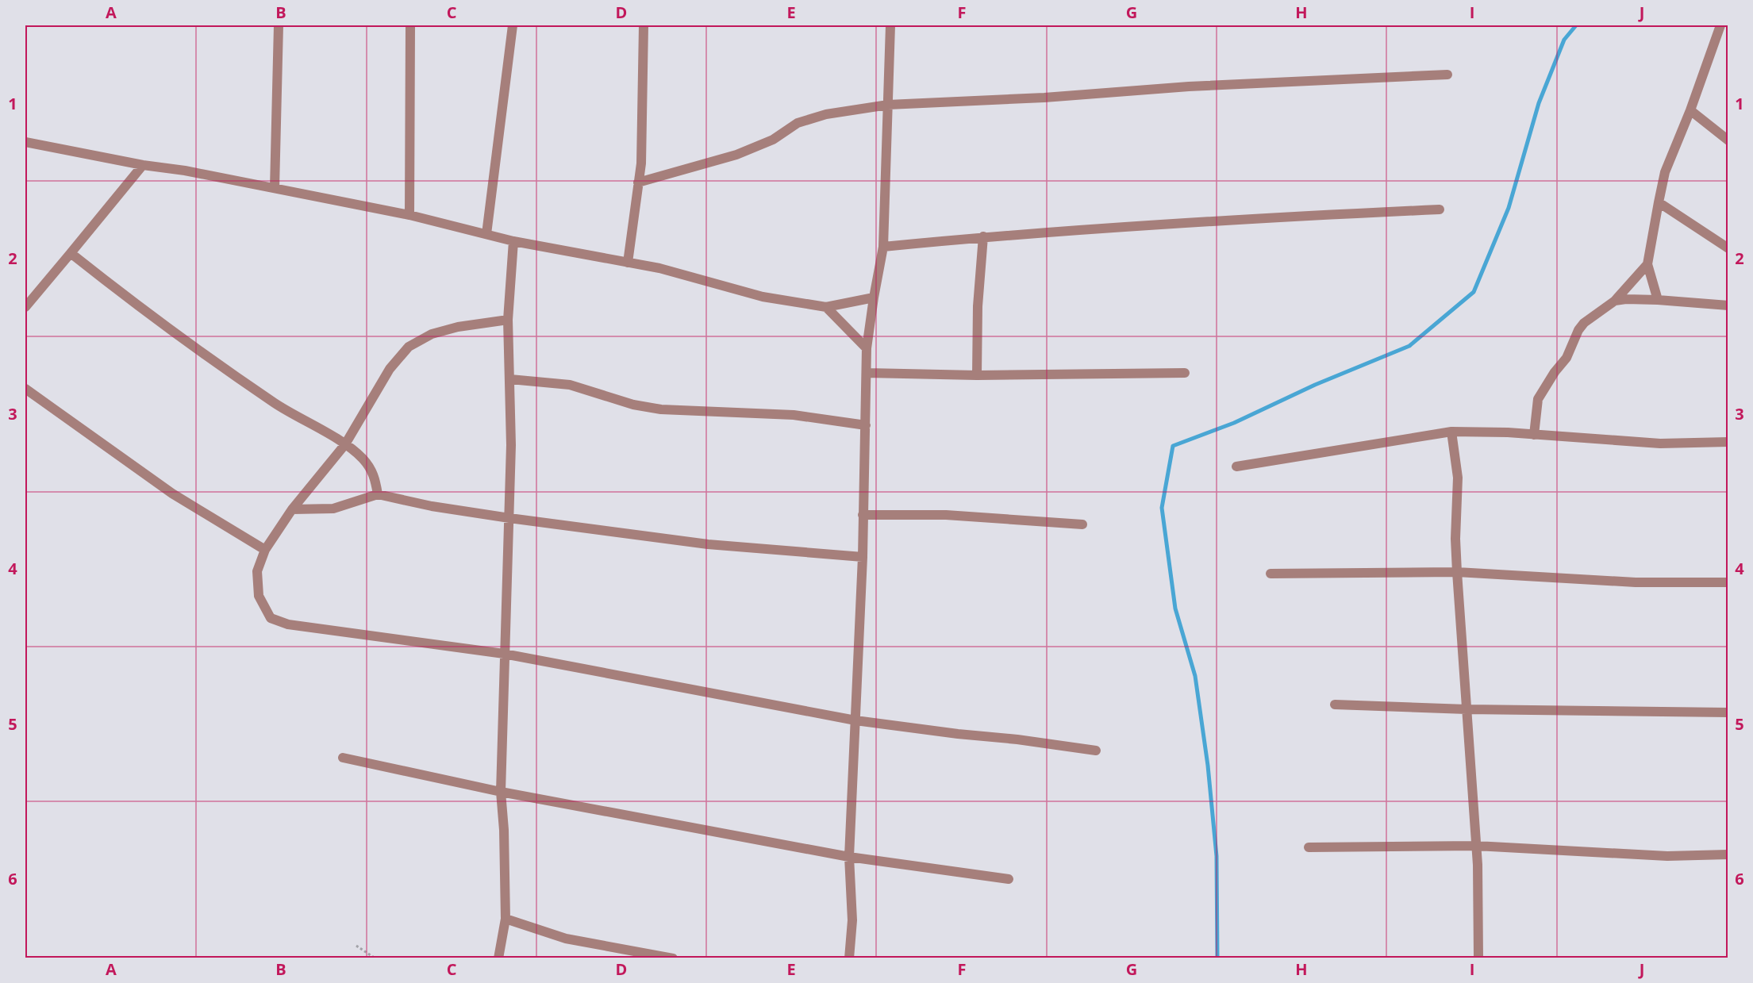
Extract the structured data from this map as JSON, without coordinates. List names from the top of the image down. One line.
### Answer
{"grid":{"columns":["A","B","C","D","E","F","G","H","I","J"],"rows":["1","2","3","4","5","6"]}}
